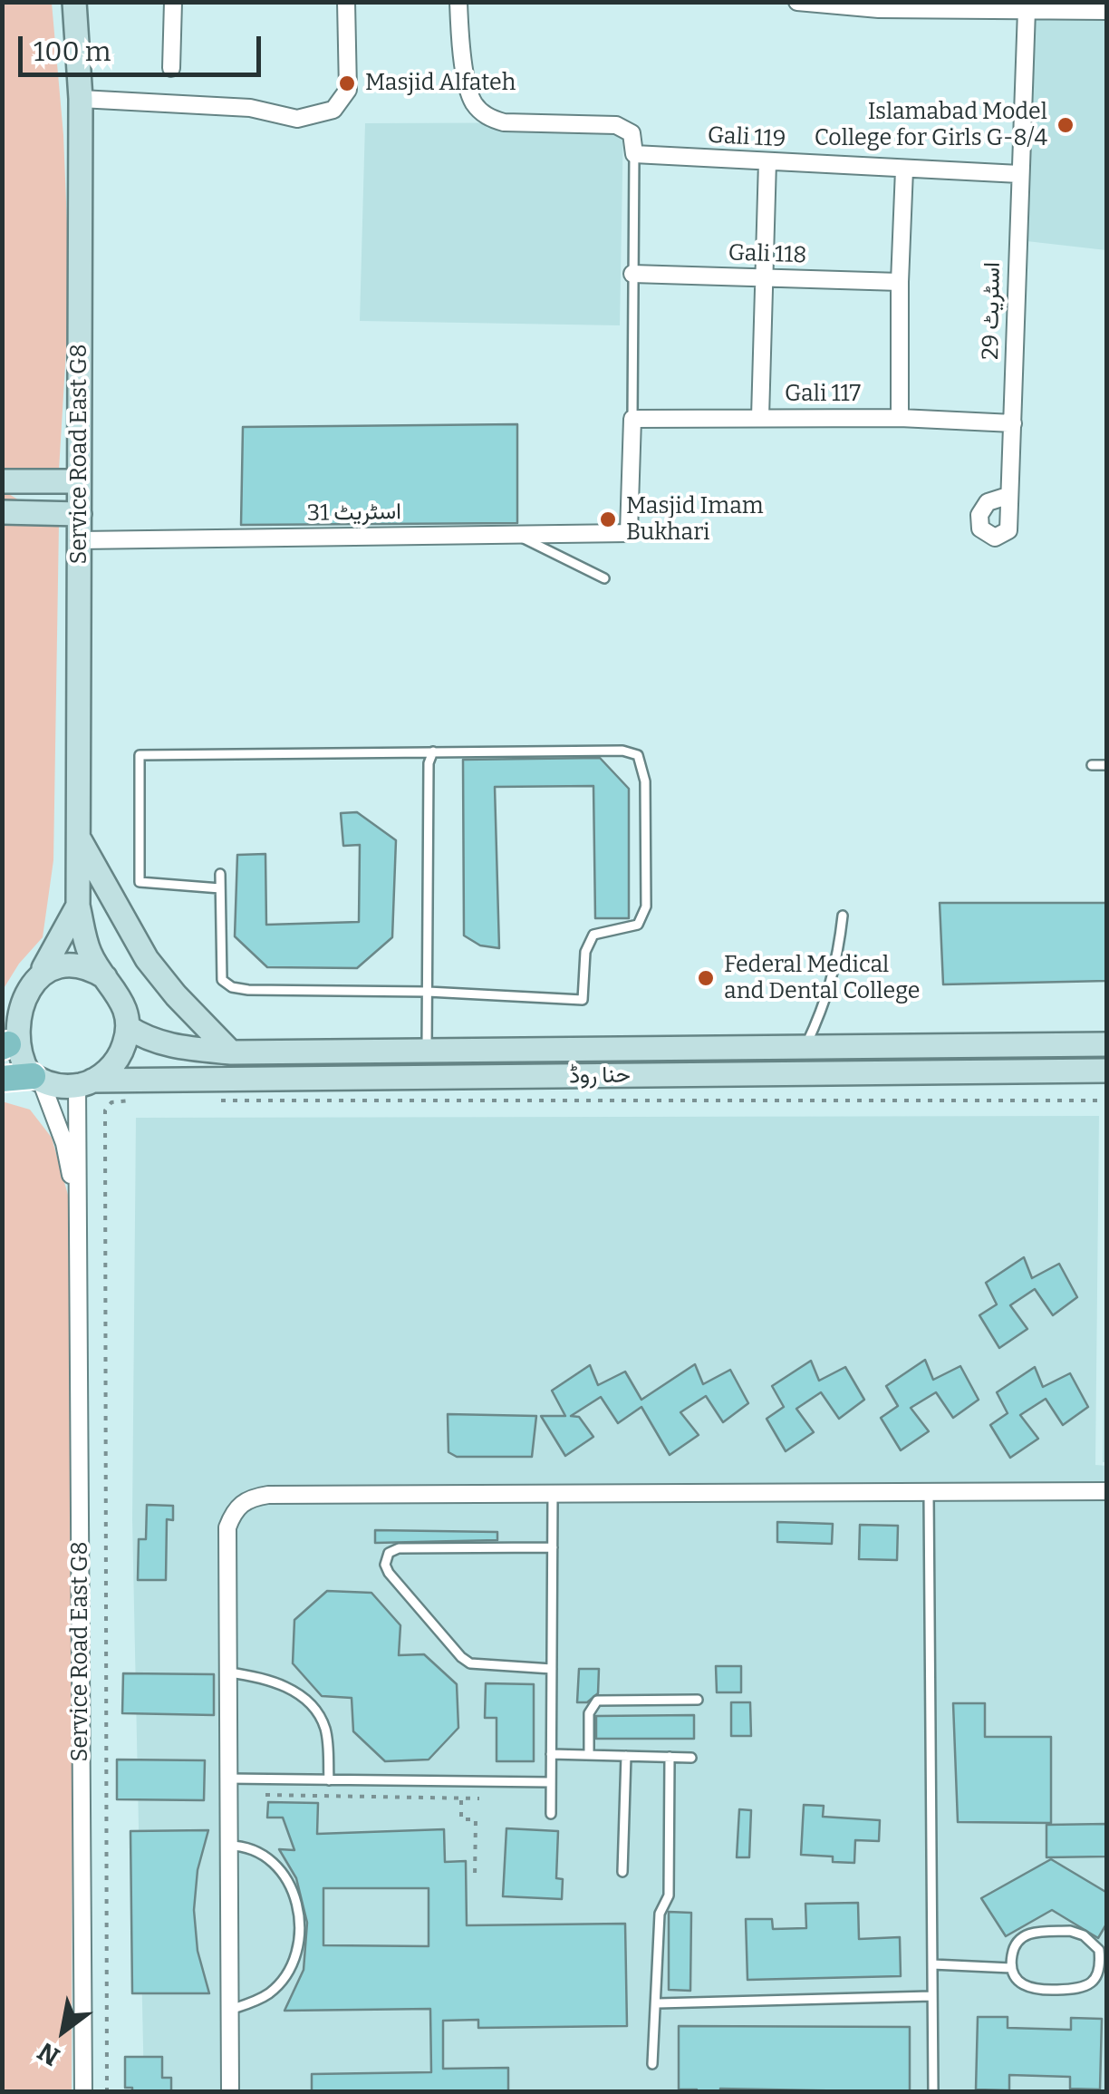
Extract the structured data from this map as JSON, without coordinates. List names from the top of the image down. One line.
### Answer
{"streets":{"street":["Gali 119","Gali 118","اسٹریٹ 29","Gali 117","Service Road East G8","اسٹریٹ 31","حنا روڈ"]},"crossings":[["Gali 119","اسٹریٹ 29"],["اسٹریٹ 29","Gali 117"],["Gali 117","اسٹریٹ 31"],["Service Road East G8","اسٹریٹ 31"],["Service Road East G8","حنا روڈ"]],"places":["Masjid Alfateh","Islamabad Model College for Girls G-8/4","Masjid Imam Bukhari","Federal Medical and Dental College"],"scale_bar":"100 m","north":"bottom left"}
